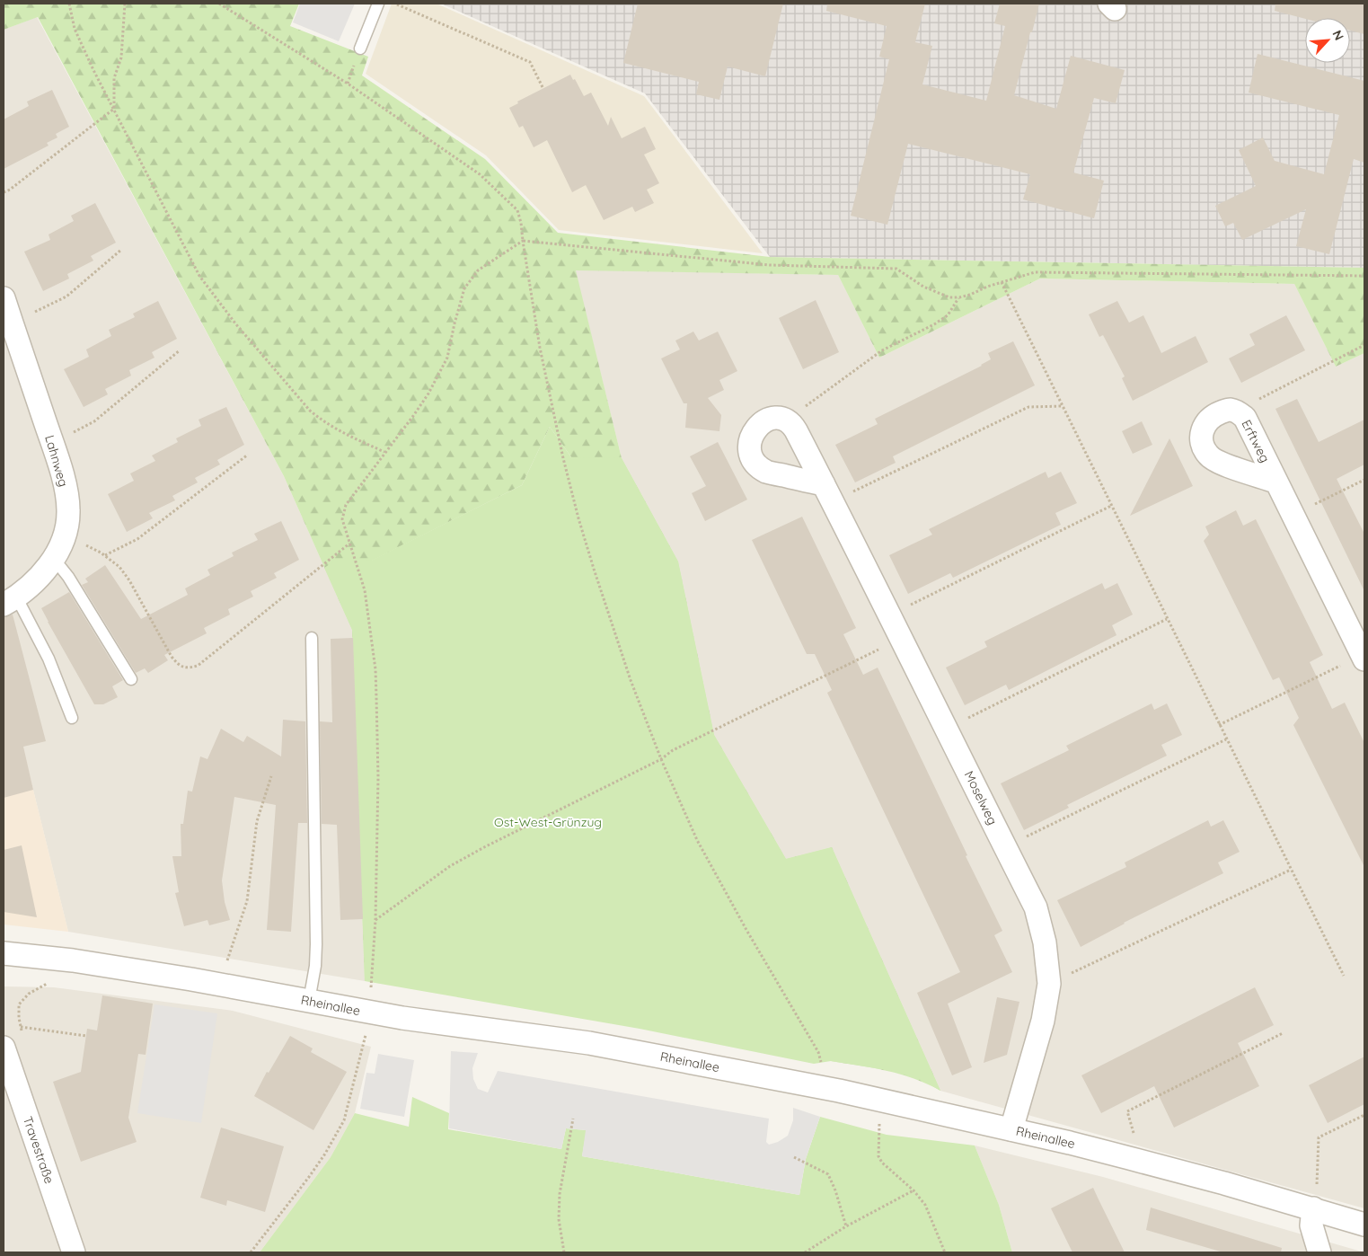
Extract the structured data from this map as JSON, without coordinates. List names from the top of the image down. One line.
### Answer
{"streets":{"street":["Erftweg","Lahnweg","Moselweg","Rheinallee","Travestraße"]},"crossings":[["Moselweg","Rheinallee"]],"parks":["Ost-West-Grünzug"],"north":"top right"}
